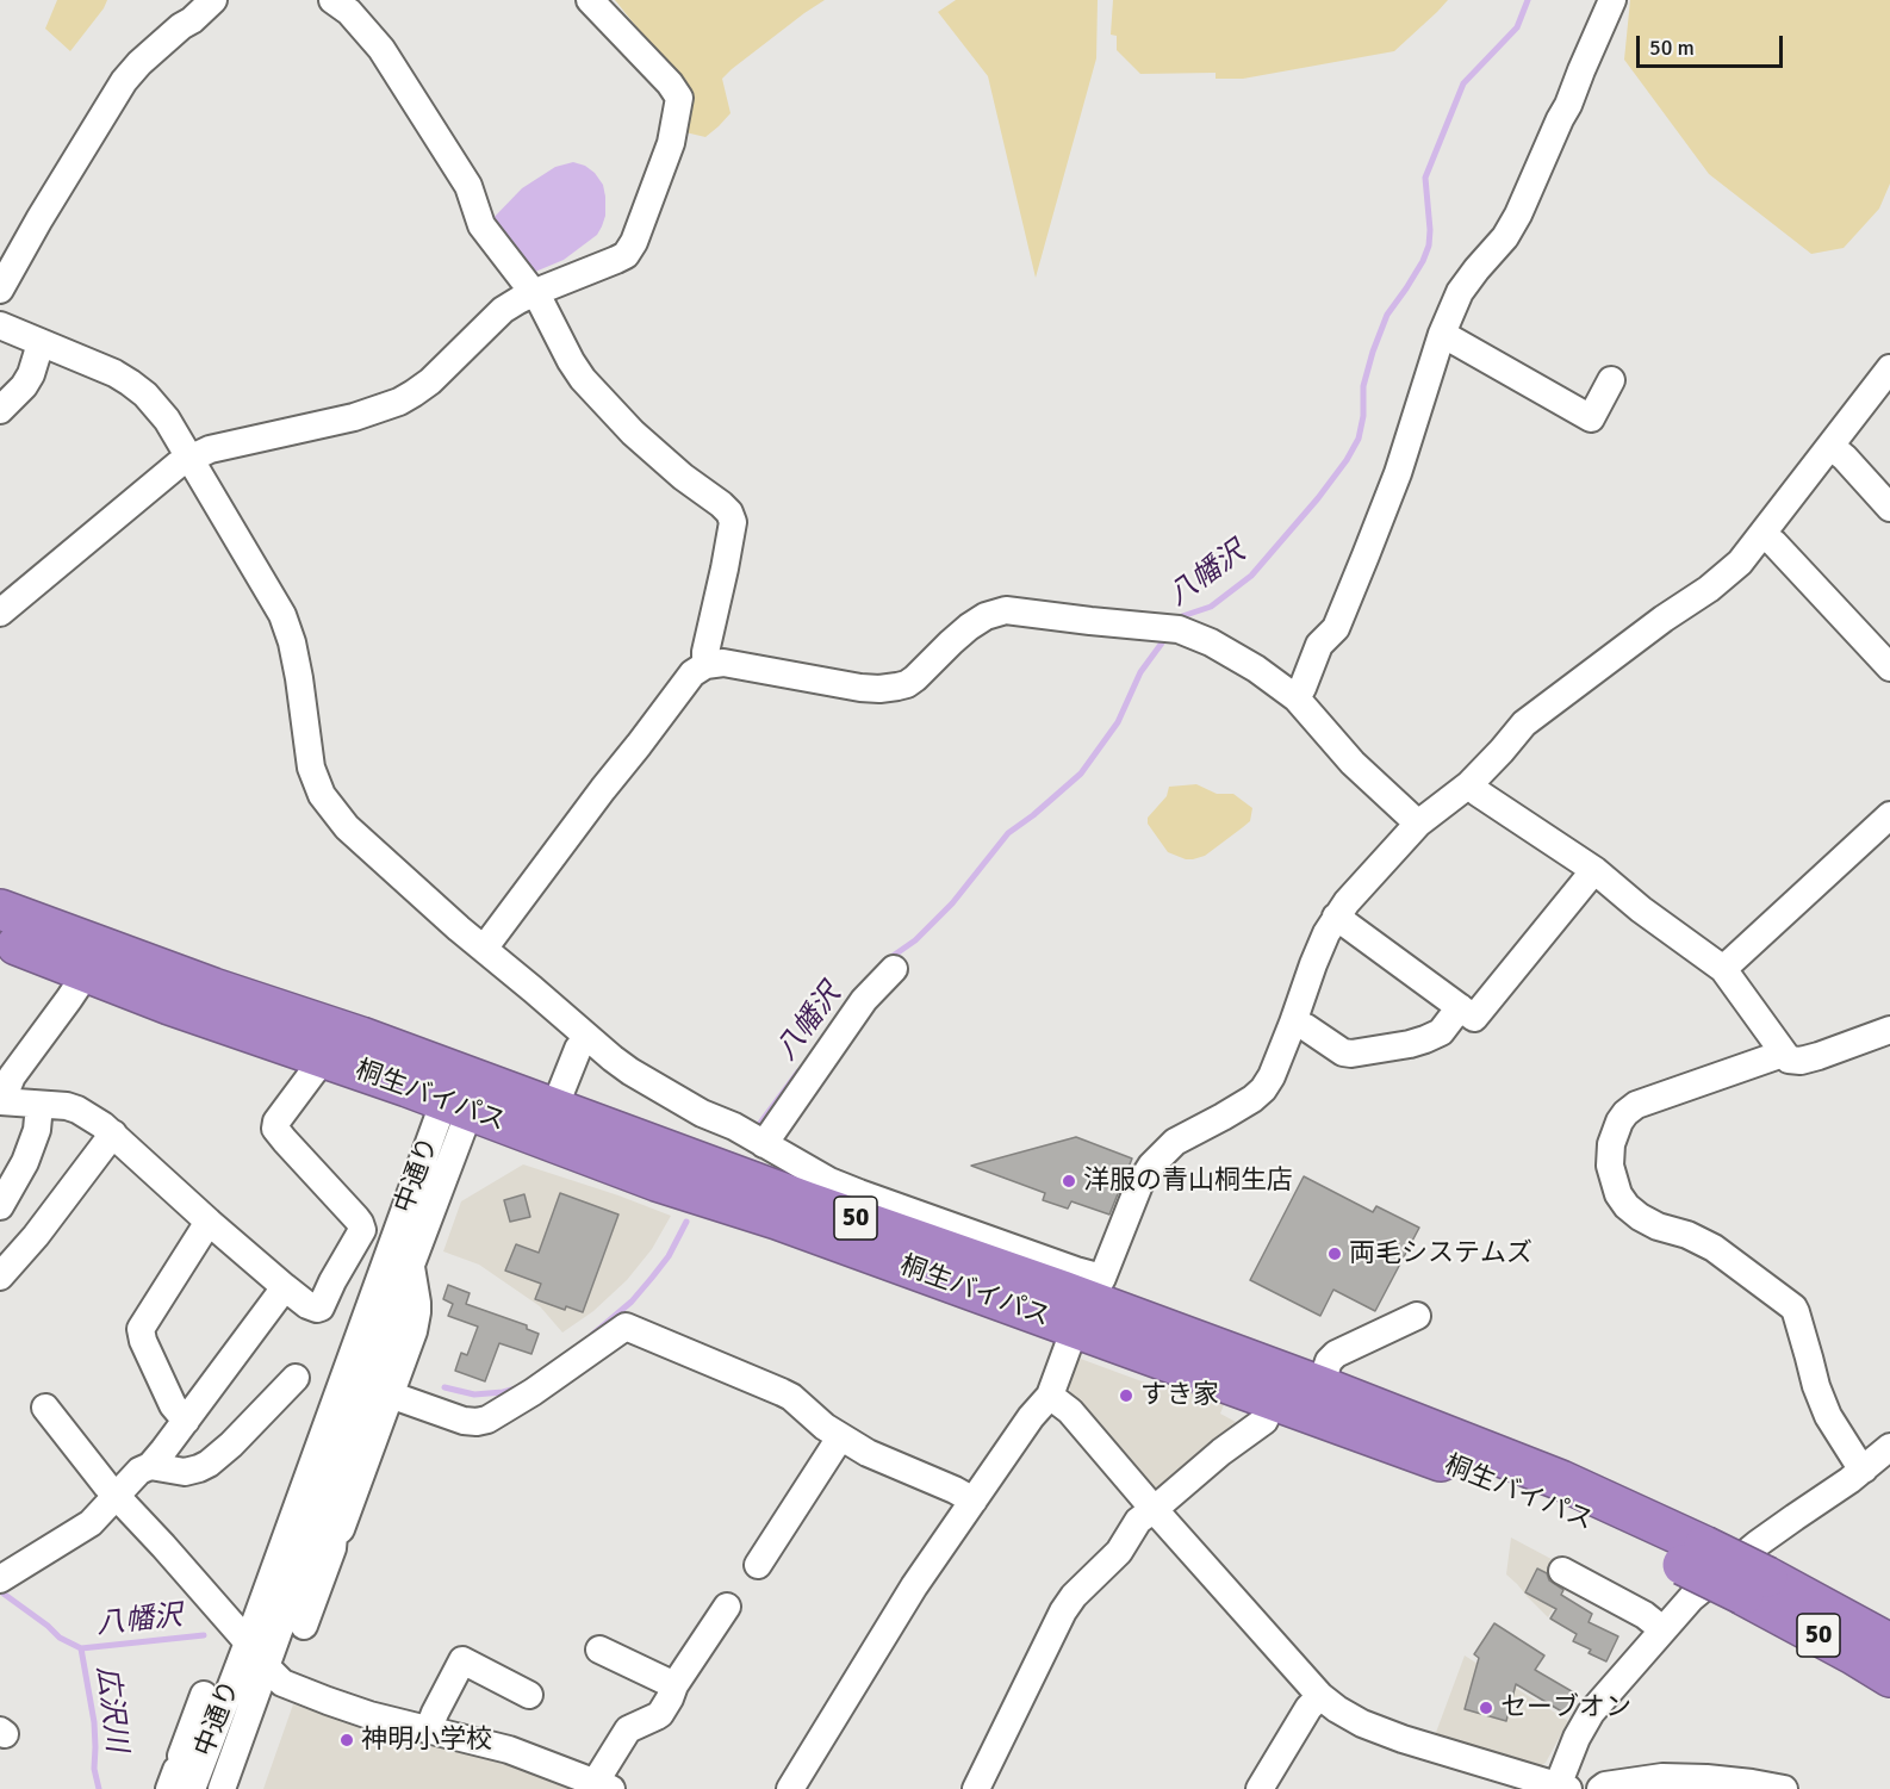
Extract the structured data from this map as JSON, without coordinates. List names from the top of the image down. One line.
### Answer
{"streets":{"highway":["桐生バイパス","50"],"street":["中通り"]},"crossings":[["桐生バイパス","中通り"]],"water":["八幡沢","広沢川"],"places":["洋服の青山桐生店","両毛システムズ","すき家","セーブオン","神明小学校"],"scale_bar":"50 m"}
